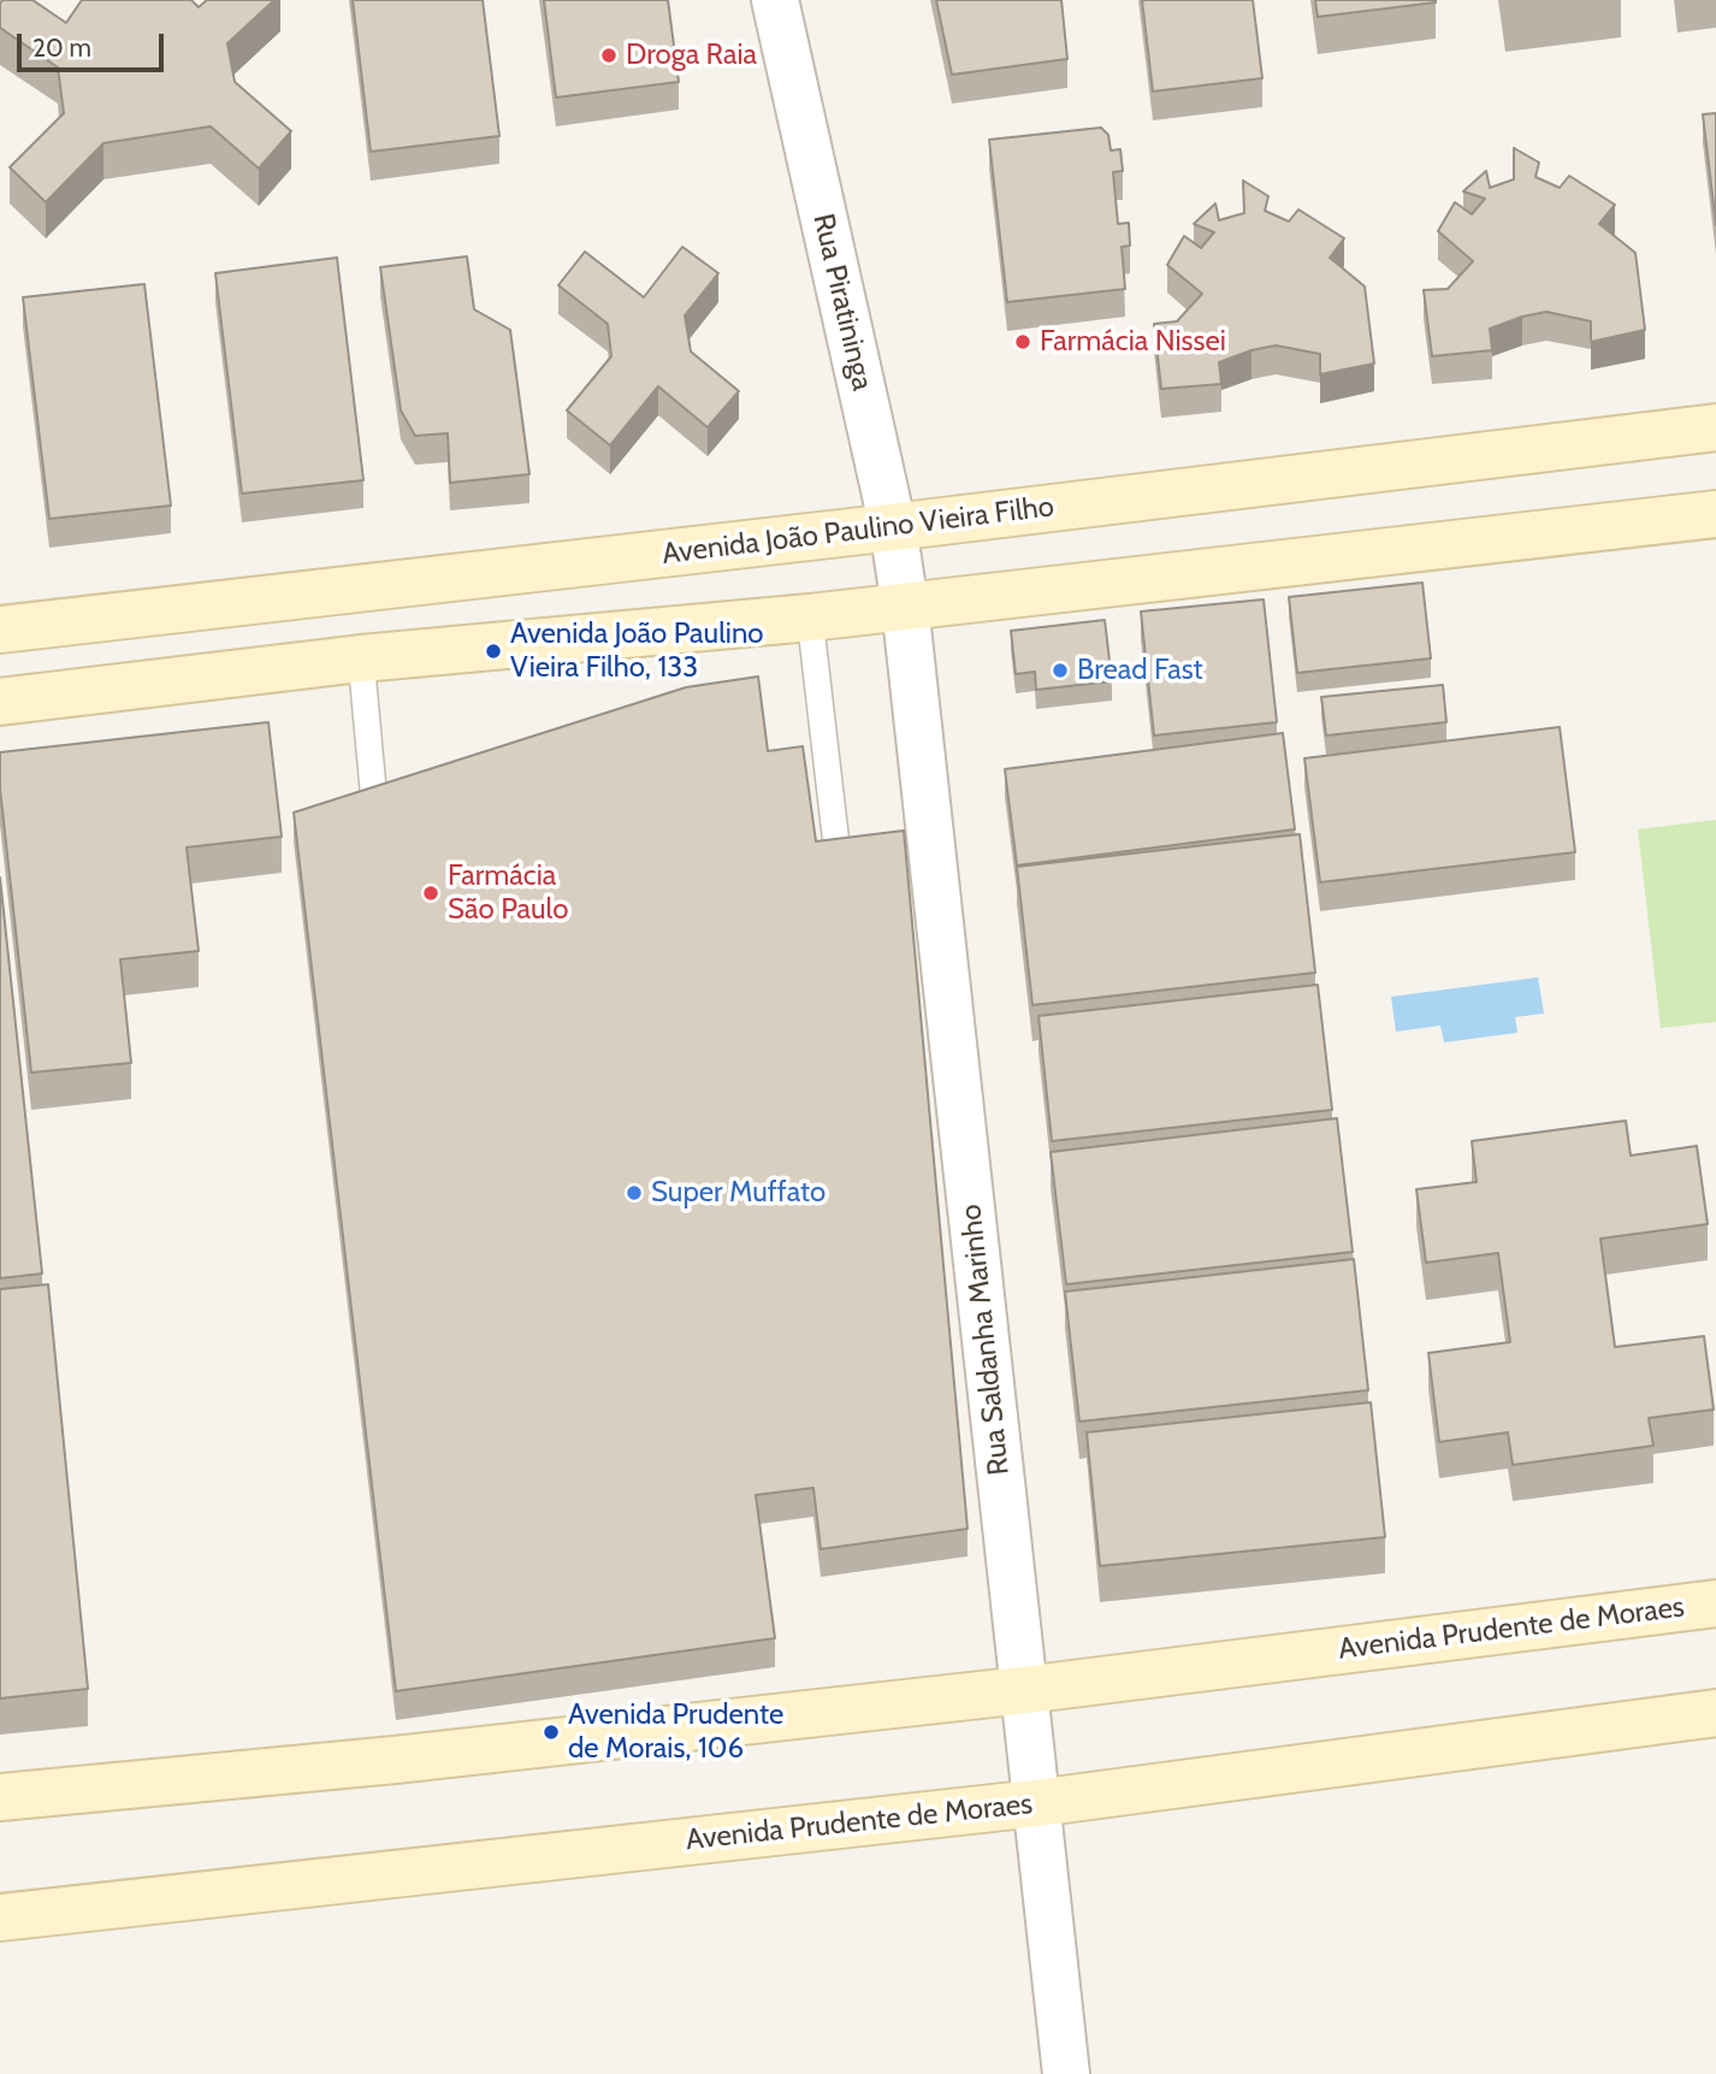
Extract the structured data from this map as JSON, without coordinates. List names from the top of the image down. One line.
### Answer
{"streets":{"main road":["Avenida João Paulino Vieira Filho","Avenida Prudente de Moraes"],"street":["Rua Piratininga","Rua Saldanha Marinho"]},"crossings":[["Rua Piratininga","Avenida João Paulino Vieira Filho"],["Rua Piratininga","Rua Saldanha Marinho"],["Rua Saldanha Marinho","Avenida Prudente de Moraes"]],"places":["Droga Raia","Farmácia Nissei","Avenida João Paulino Vieira Filho, 133","Bread Fast","Farmácia São Paulo","Super Muffato","Avenida Prudente de Morais, 106"],"scale_bar":"20 m"}
